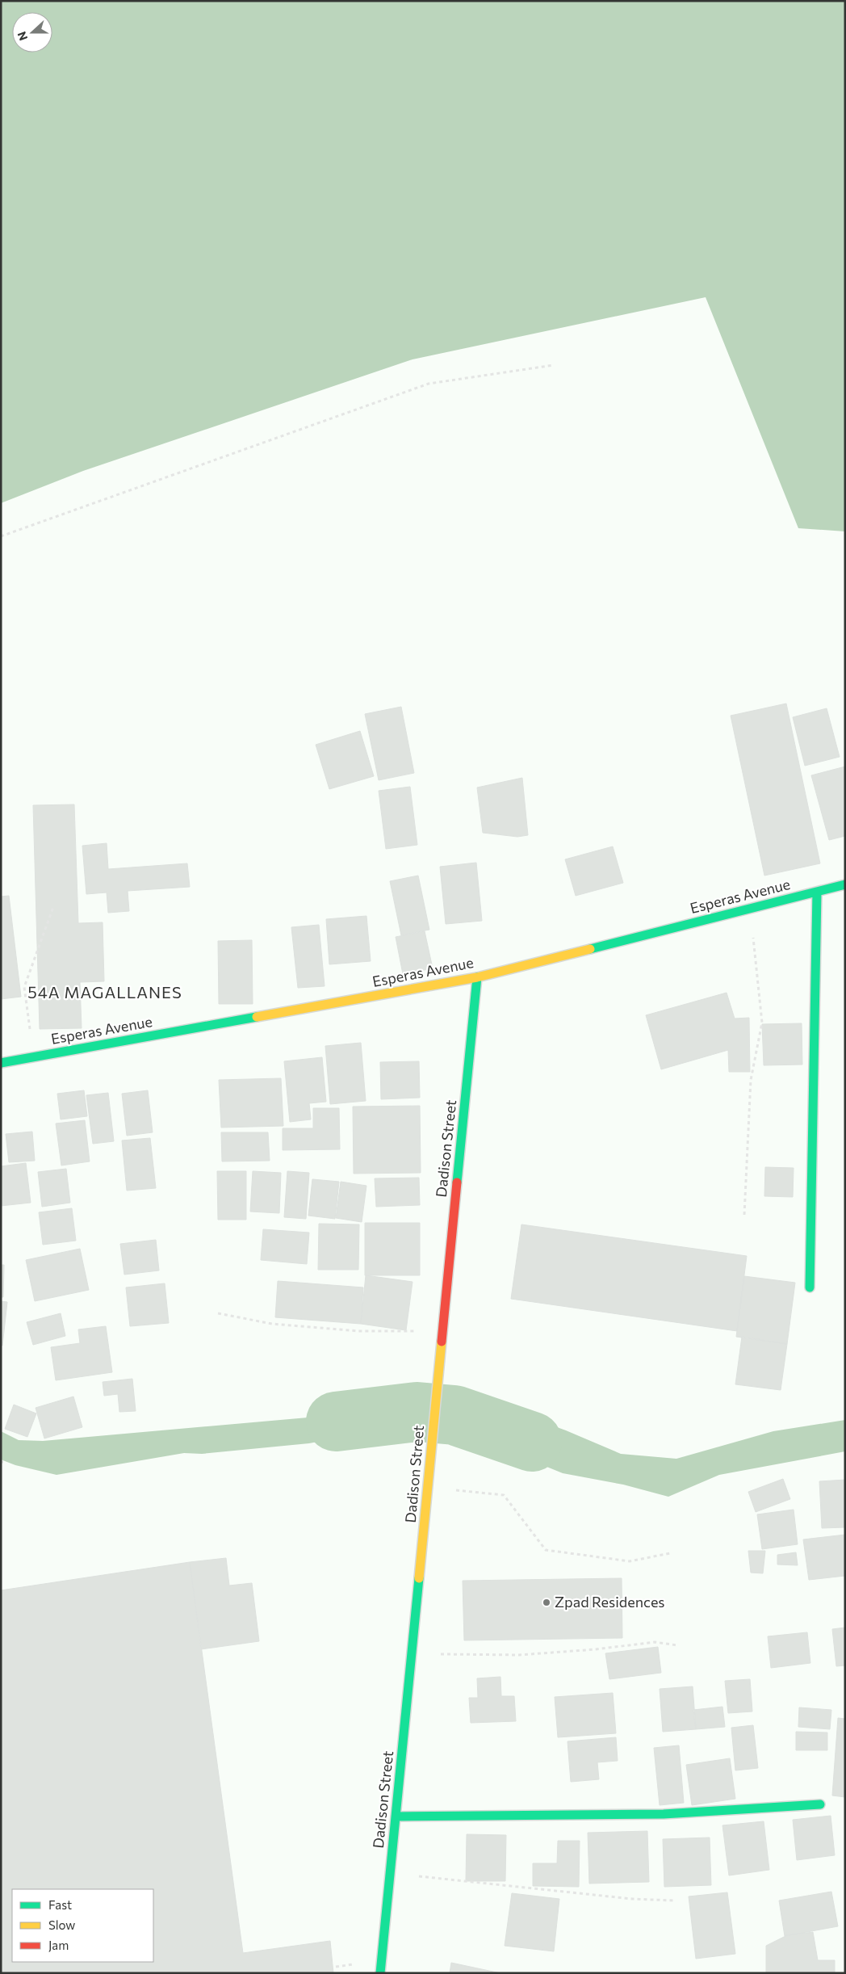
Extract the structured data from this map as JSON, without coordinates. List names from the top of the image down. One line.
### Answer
{"streets":{"street":["Esperas Avenue","Dadison Street"]},"crossings":[["Esperas Avenue","Dadison Street"]],"districts":["54A MAGALLANES"],"places":["Zpad Residences"],"legend":["Fast","Slow","Jam"],"north":"left"}
